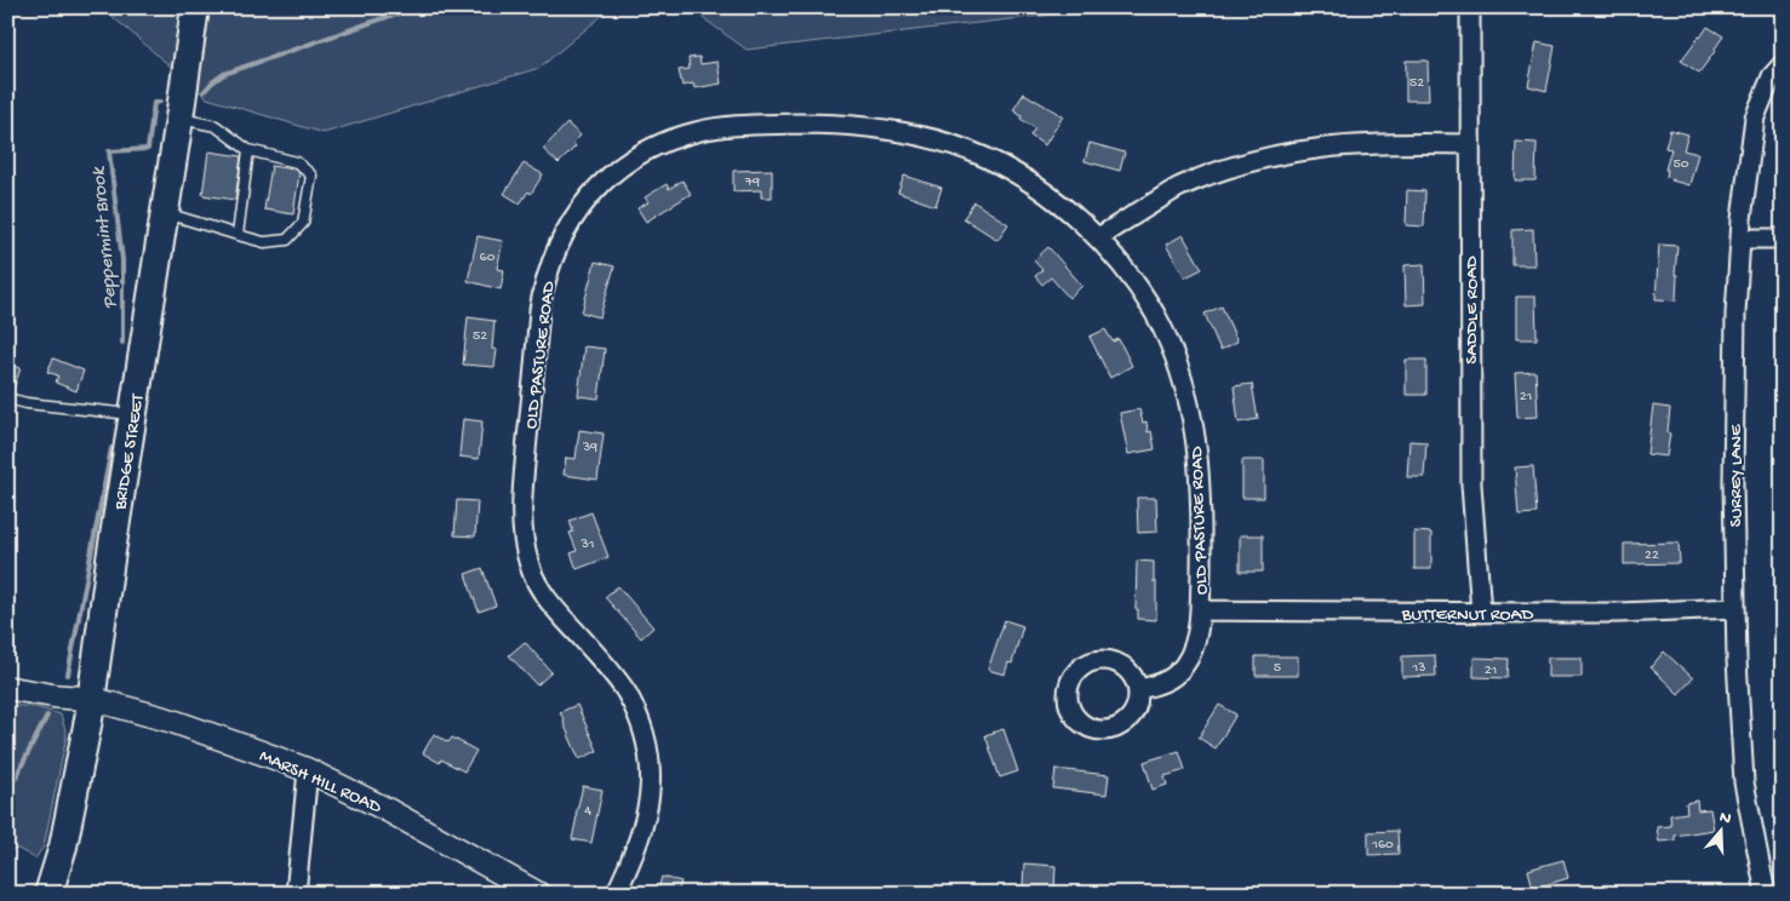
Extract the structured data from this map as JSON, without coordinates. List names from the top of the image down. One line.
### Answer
{"streets":{"main road":["BRIDGE STREET"],"street":["SADDLE ROAD","OLD PASTURE ROAD","SURREY LANE","BUTTERNUT ROAD","MARSH HILL ROAD"]},"crossings":[["SADDLE ROAD","BUTTERNUT ROAD"],["OLD PASTURE ROAD","BUTTERNUT ROAD"],["BRIDGE STREET","MARSH HILL ROAD"],["SURREY LANE","BUTTERNUT ROAD"]],"water":["Peppermint Brook"],"house_numbers":["52","50","79","60","52","21","39","31","22","5","13","21","4","160"],"north":"top"}
